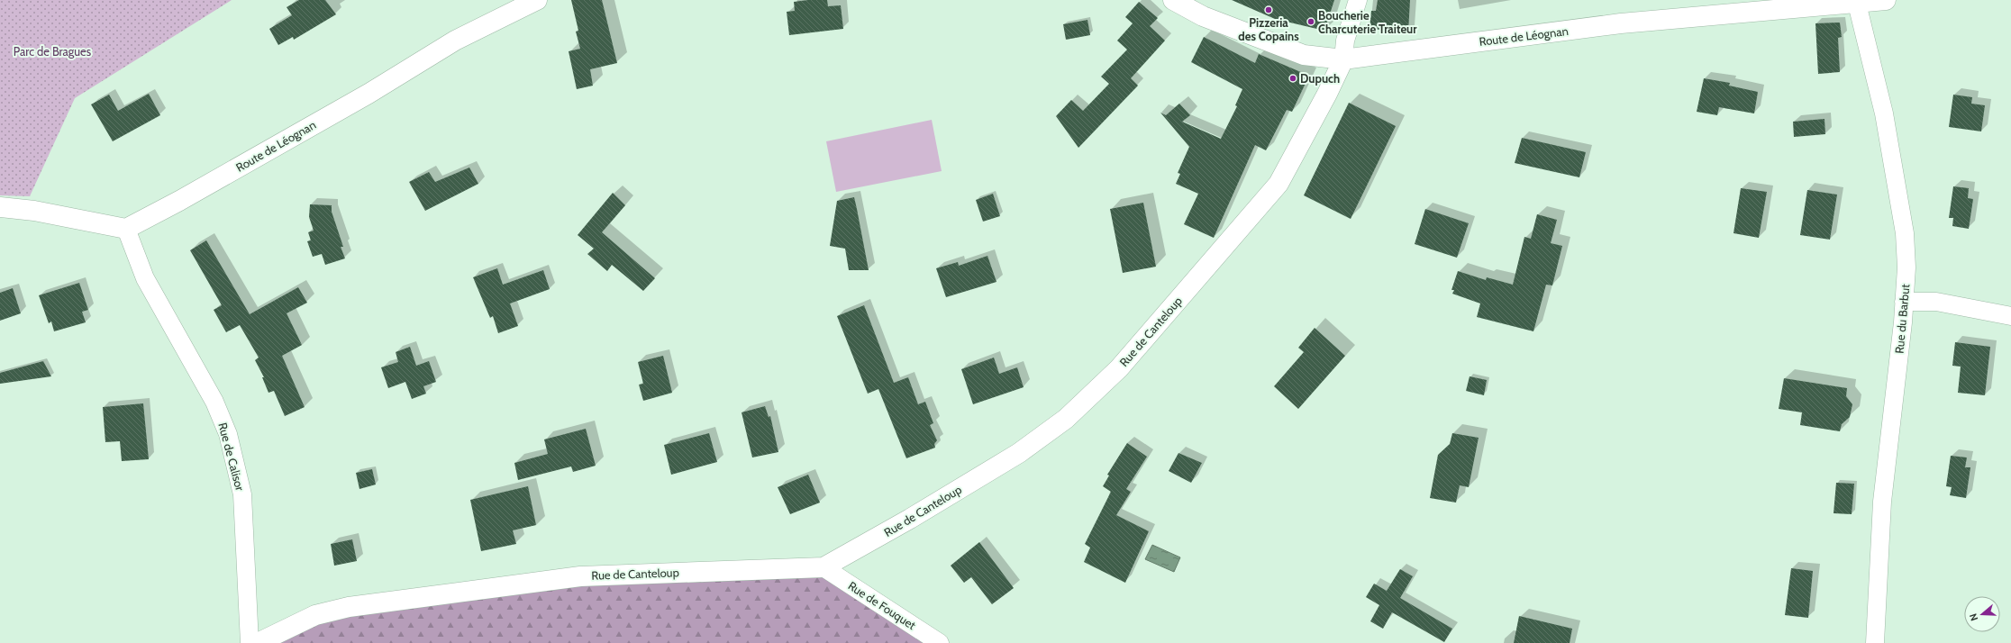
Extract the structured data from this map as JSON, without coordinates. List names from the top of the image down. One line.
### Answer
{"streets":{"street":["Route de Léognan","Rue du Barbut","Rue de Canteloup","Rue de Calisor","Rue de Fouquet"]},"crossings":[["Route de Léognan","Rue du Barbut"],["Route de Léognan","Rue de Canteloup"],["Route de Léognan","Rue de Calisor"],["Rue de Canteloup","Rue de Fouquet"]],"parks":["Parc de Bragues"],"places":["Pizzeria des Copains","Boucherie Charcuterie Traiteur","Dupuch"],"north":"left"}
